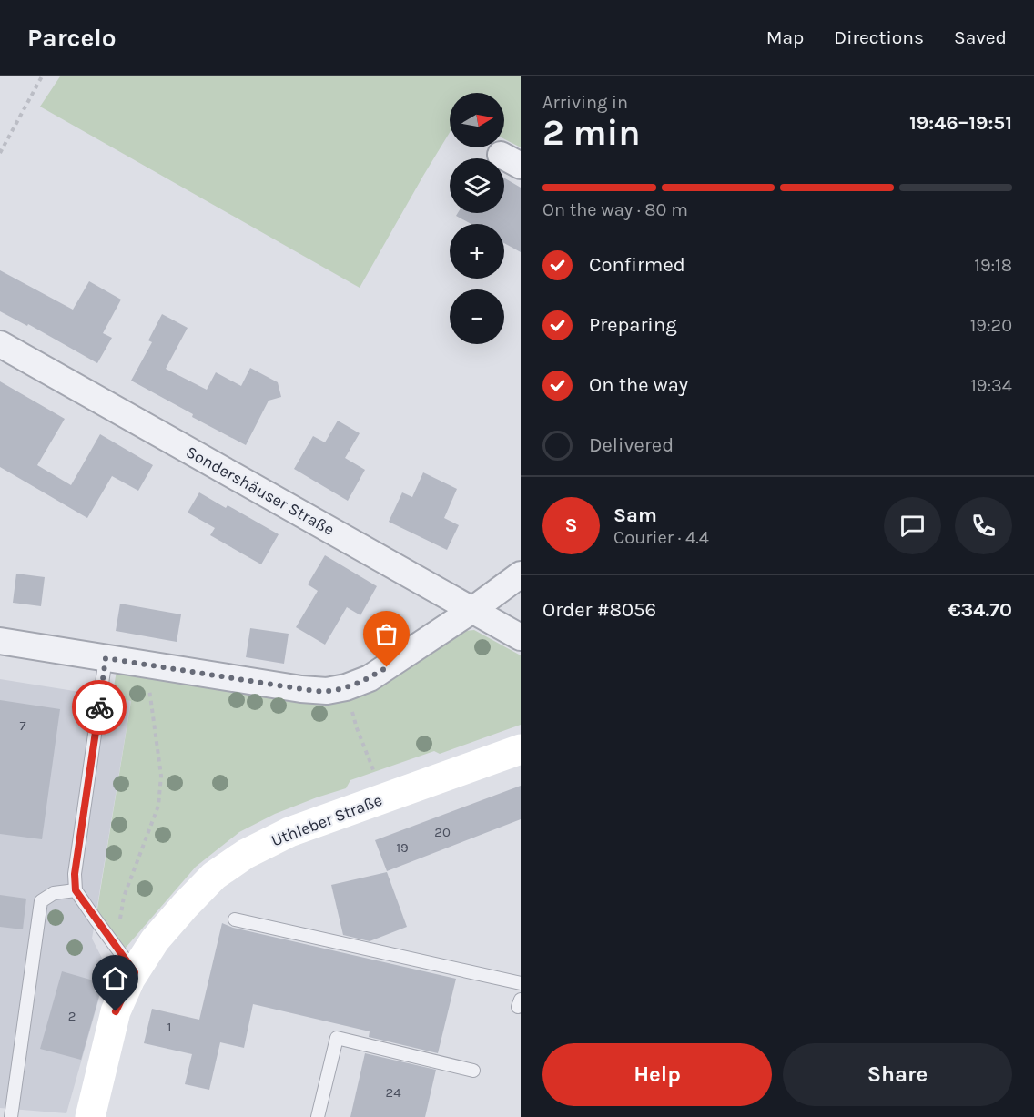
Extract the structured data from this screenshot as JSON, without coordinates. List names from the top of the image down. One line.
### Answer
{"streets":{"street":["Sondershäuser Straße","Uthleber Straße"]},"house_numbers":["7","20","19","2","1","24"],"north":"right","page":{"header":"Parcelo","nav":["Map","Directions","Saved"],"heading":["2 min","Arriving in","19:46–19:51"],"panel":["Sam","Courier · 4.4","Order #8056","€34.70"],"map_buttons":["+","−"],"bar":"On the way · 80 m","list":[["Confirmed","19:18"],["Preparing","19:20"],["On the way","19:34"],"Delivered"],"round":"S","buttons":["Help","Share"]}}
